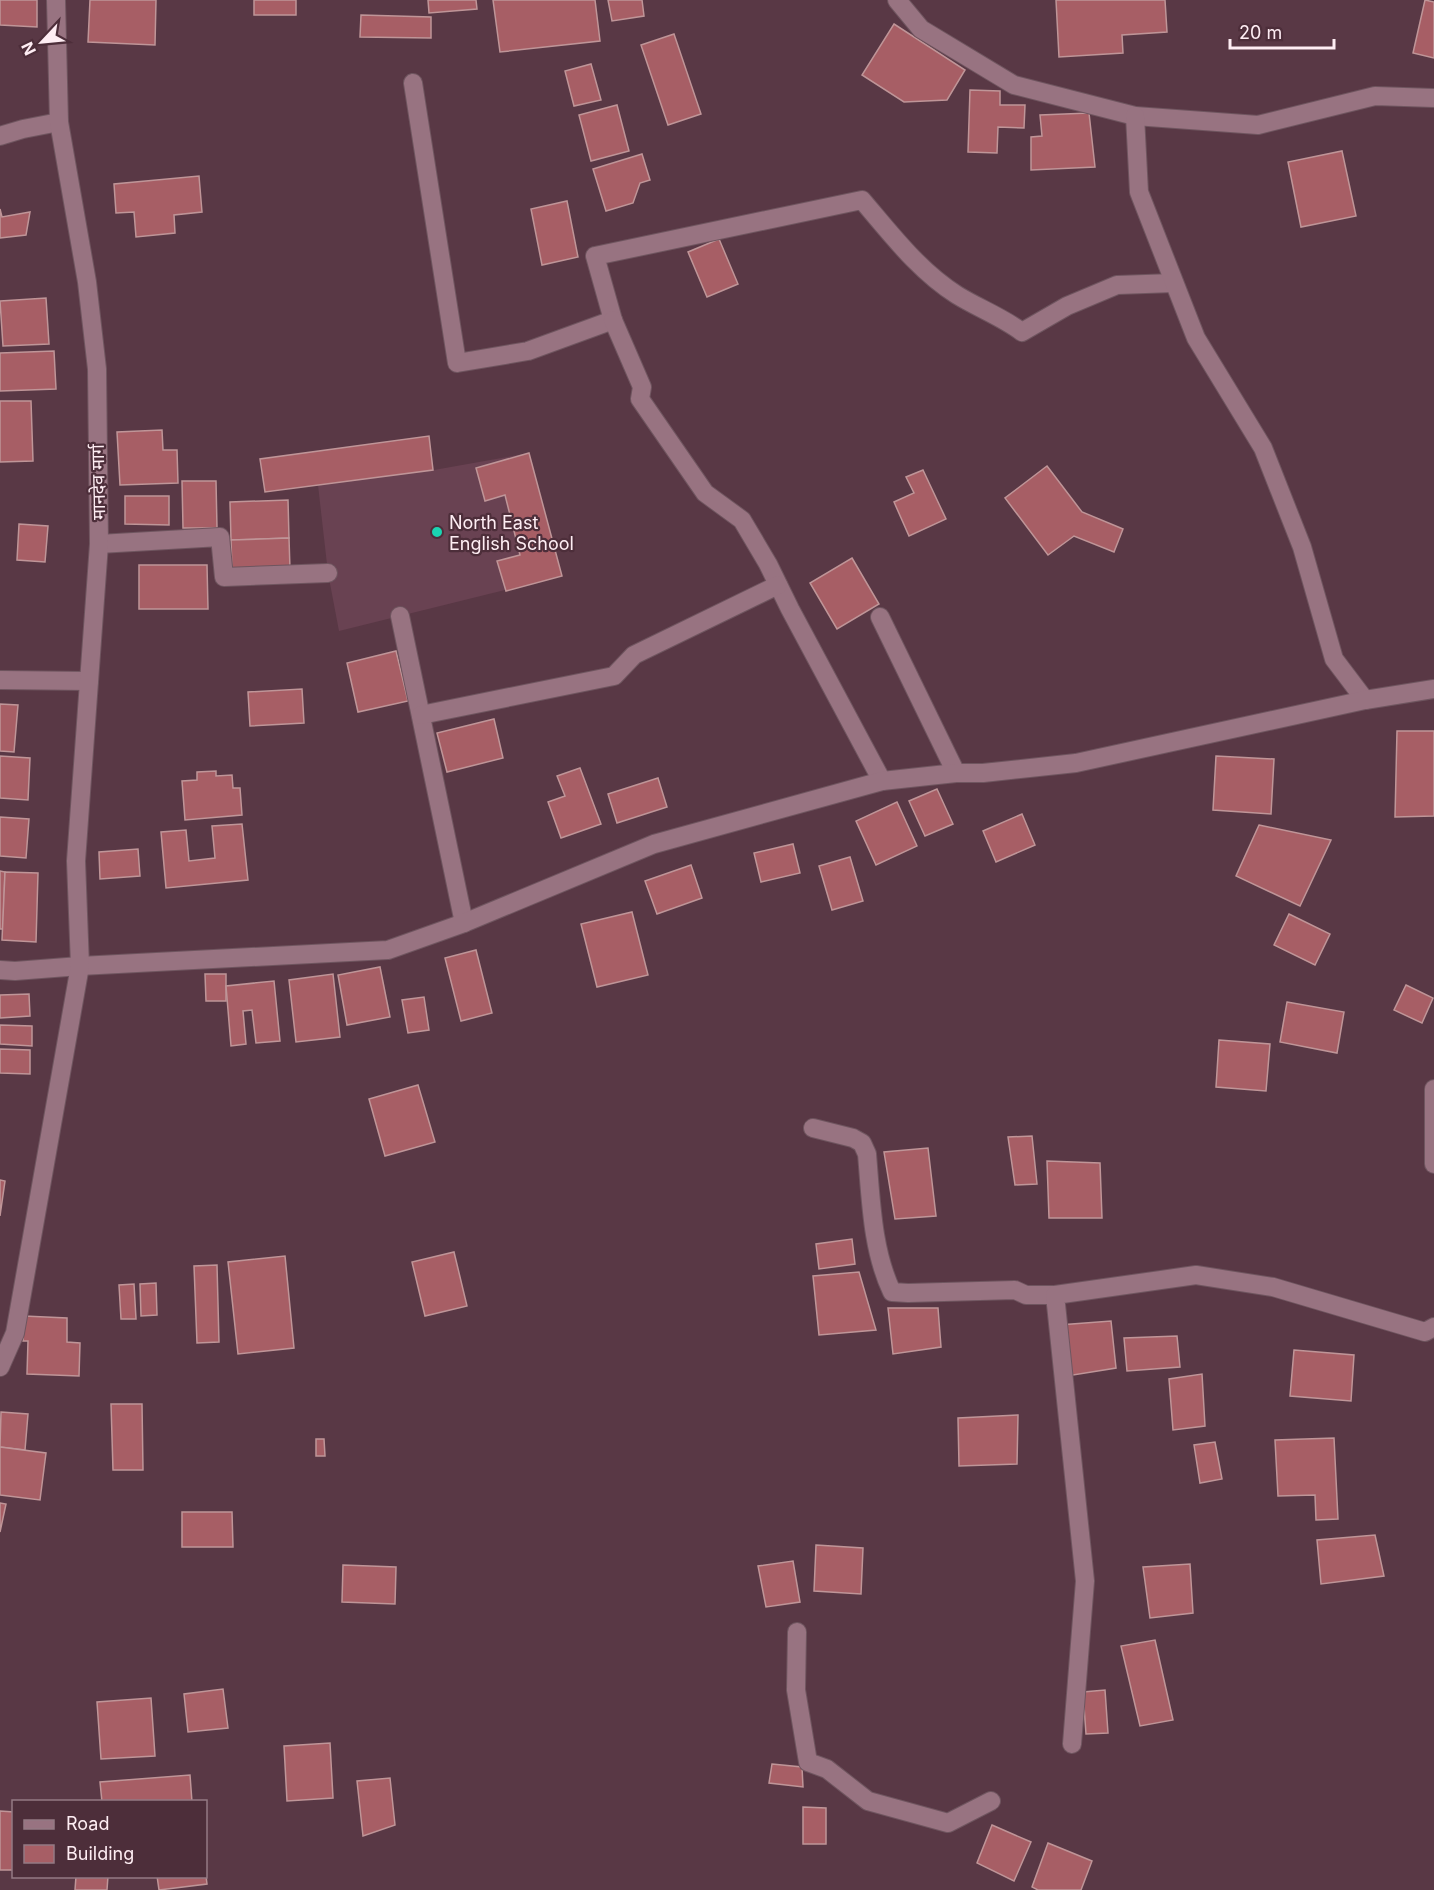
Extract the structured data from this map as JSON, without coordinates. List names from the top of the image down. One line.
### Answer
{"streets":{"street":["मानदेव मार्ग"]},"places":["North East English School"],"legend":["Road","Building"],"scale_bar":"20 m","north":"bottom left"}
